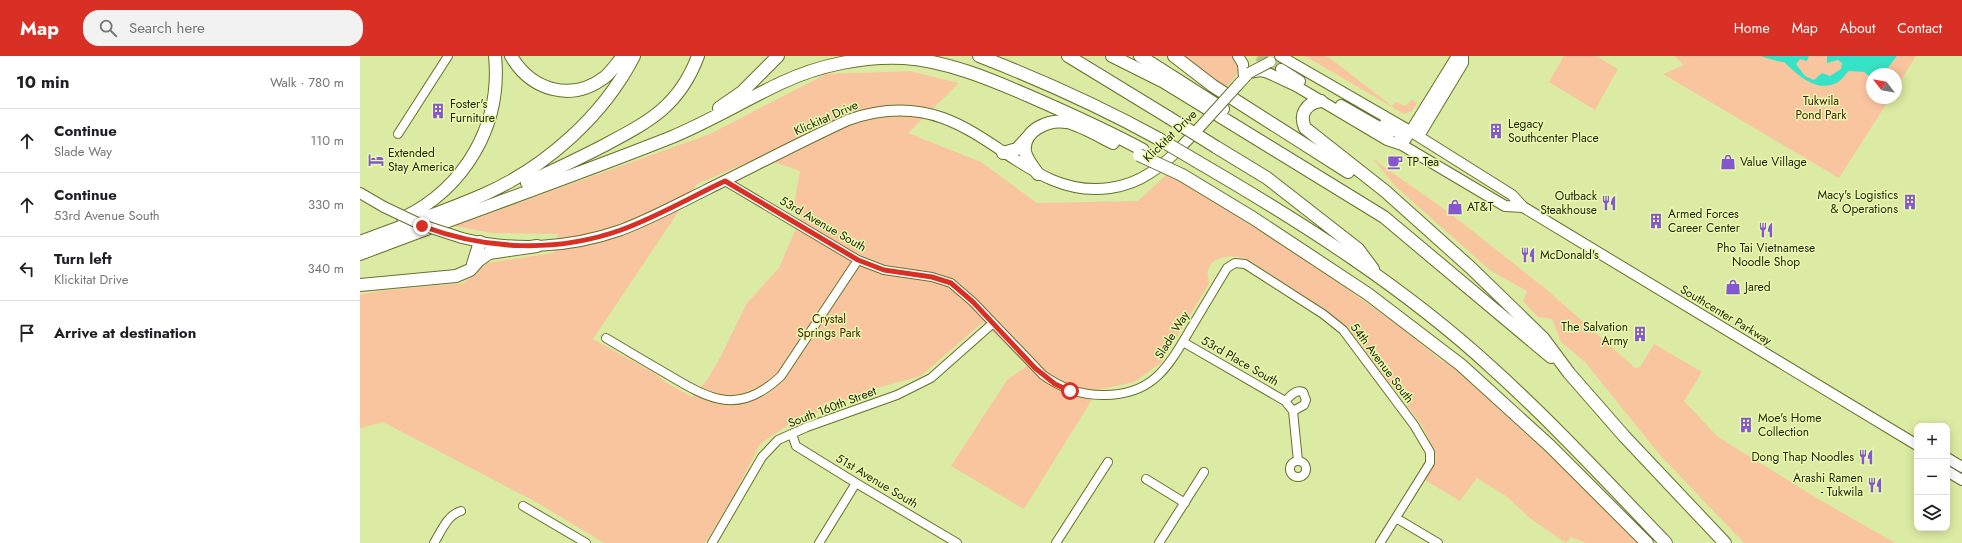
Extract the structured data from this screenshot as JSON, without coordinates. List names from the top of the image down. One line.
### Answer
{"streets":{"main road":["Klickitat Drive","Southcenter Parkway"],"street":["53rd Avenue South","Slade Way","53rd Place South","54th Avenue South","South 160th Street","51st Avenue South"]},"crossings":[["Klickitat Drive","53rd Avenue South"],["53rd Avenue South","Slade Way"],["53rd Avenue South","South 160th Street"],["Slade Way","53rd Place South"],["Slade Way","54th Avenue South"],["Slade Way","South 160th Street"],["South 160th Street","51st Avenue South"]],"parks":["Tukwila Pond Park","Crystal Springs Park"],"places":{"building":["Foster's Furniture","Legacy Southcenter Place","Macy's Logistics & Operations","Armed Forces Career Center","The Salvation Army","Moe's Home Collection"],"hotel":["Extended Stay America"],"cafe":["TP Tea"],"shop":["Value Village","AT&T","Jared"],"restaurant":["Outback Steakhouse","Pho Tai Vietnamese Noodle Shop","McDonald's","Dong Thap Noodles","Arashi Ramen - Tukwila"]},"north":"top left","page":{"header":"Map","search":"Search here","nav":["Home","Map","About","Contact"],"heading":["10 min","Walk · 780 m"],"list":[["Continue","Slade Way","110 m"],["Continue","53rd Avenue South","330 m"],["Turn left","Klickitat Drive","340 m"],"Arrive at destination"],"map_buttons":["+","−"]}}
